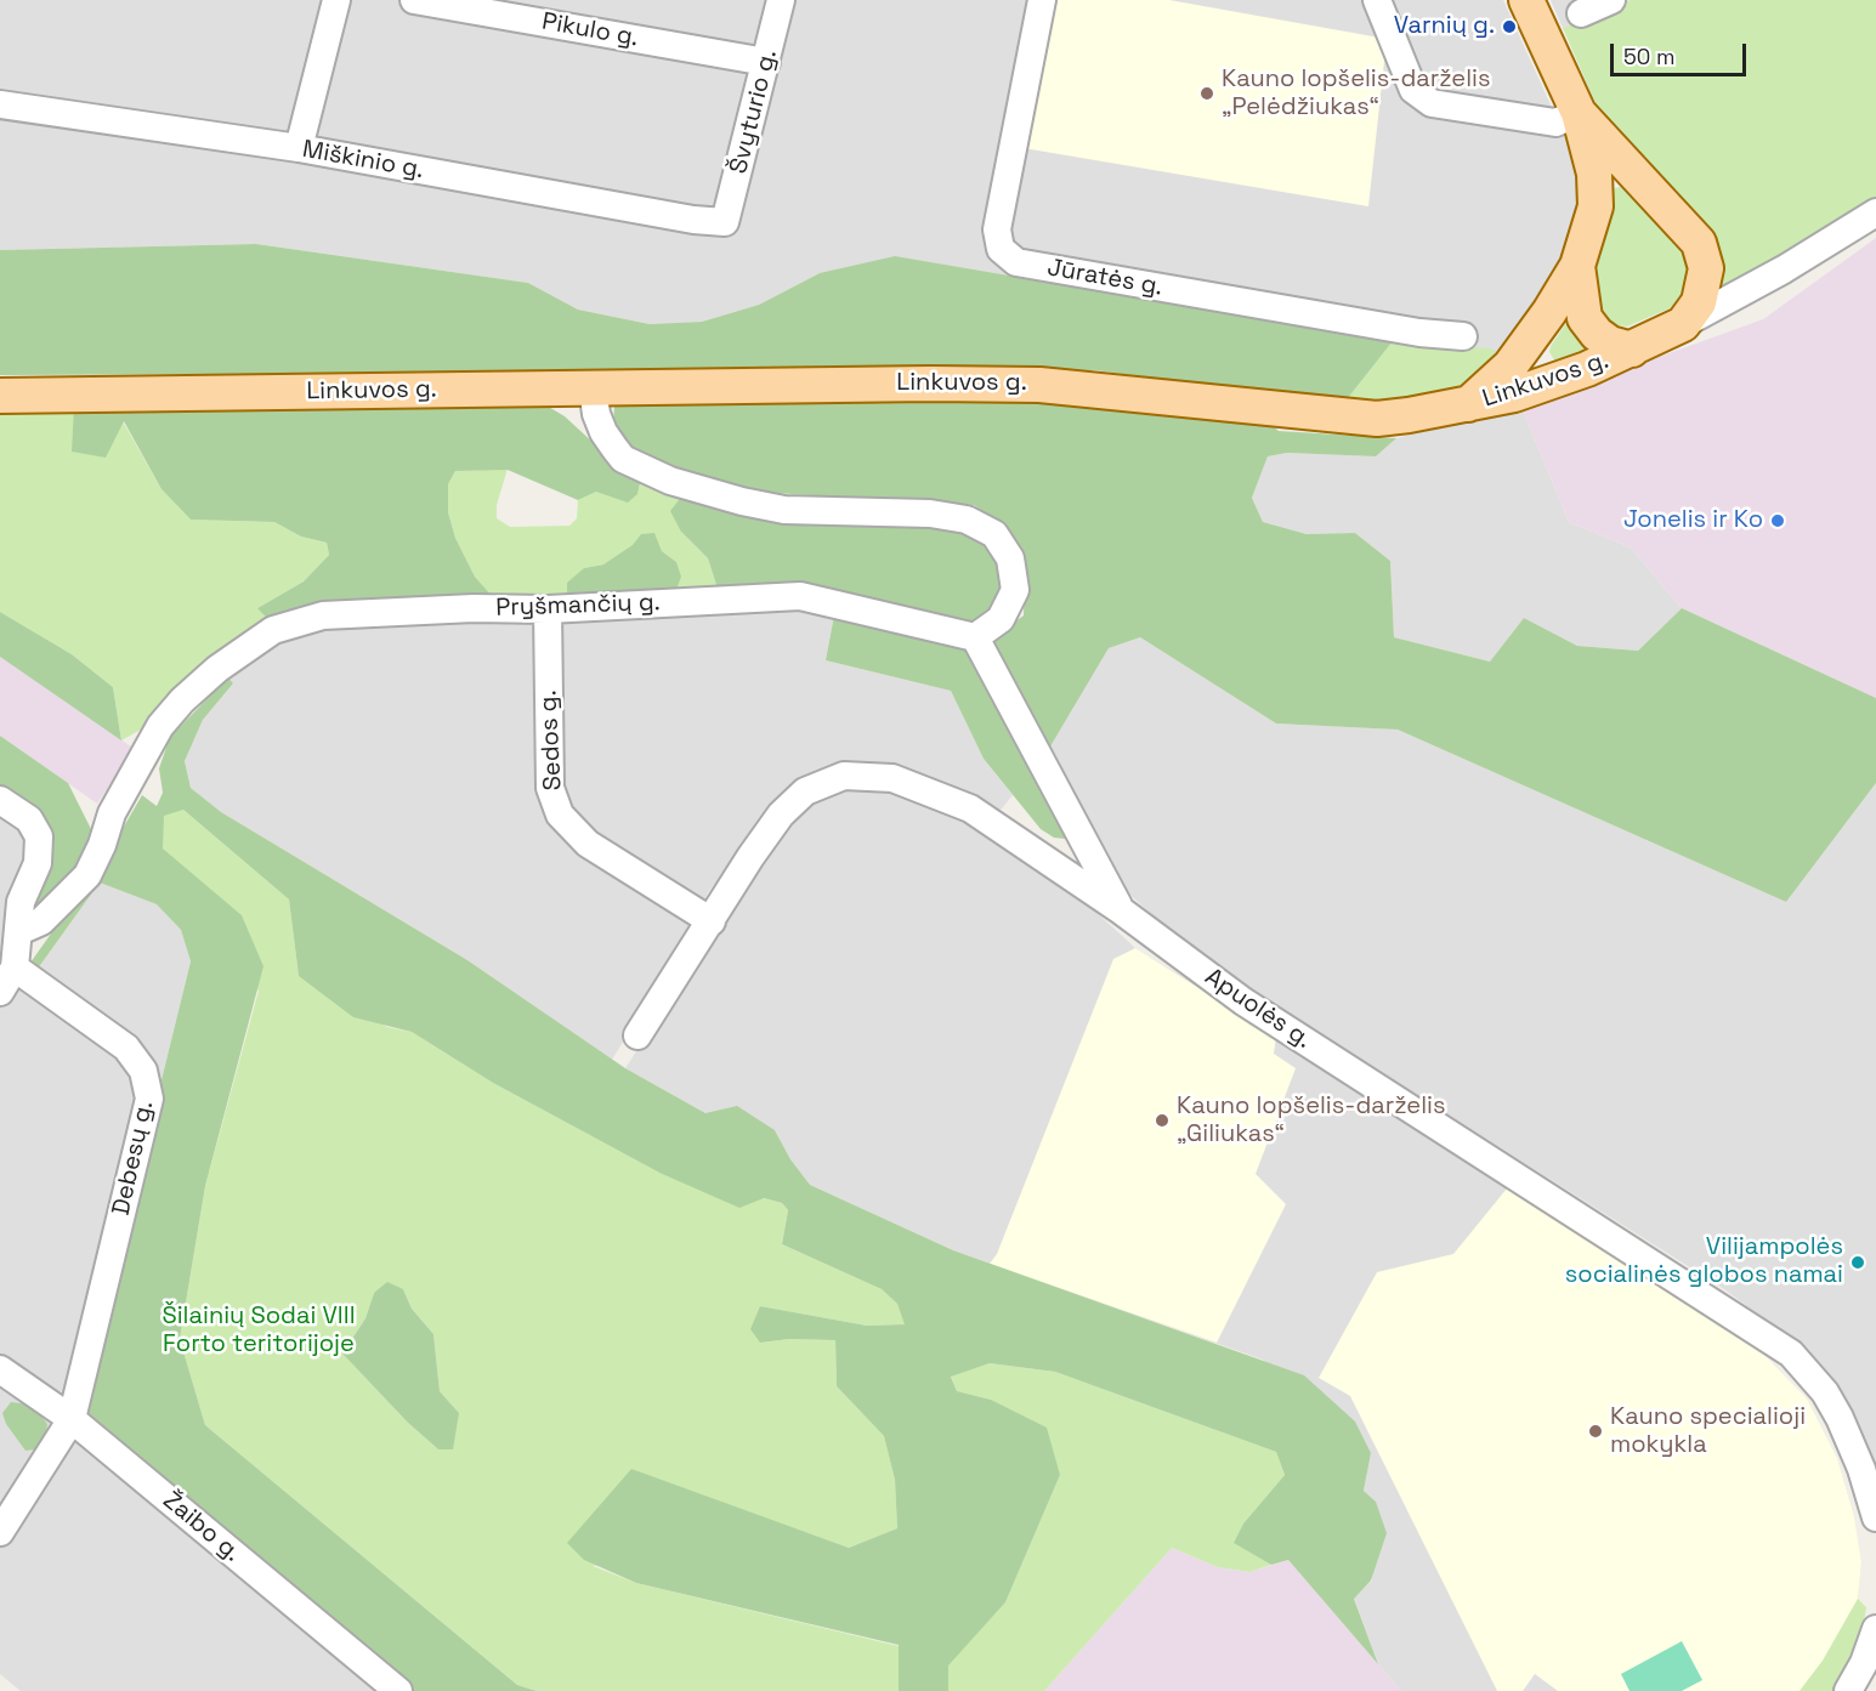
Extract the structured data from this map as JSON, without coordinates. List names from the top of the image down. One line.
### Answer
{"streets":{"main road":["Linkuvos g."],"street":["Pikulo g.","Švyturio g.","Miškinio g.","Jūratės g.","Pryšmančių g.","Sedos g.","Apuolės g.","Debesų g.","Žaibo g."]},"crossings":[["Pikulo g.","Švyturio g."],["Švyturio g.","Miškinio g."],["Pryšmančių g.","Sedos g."],["Sedos g.","Apuolės g."],["Debesų g.","Žaibo g."]],"parks":["Šilainių Sodai Vlll Forto teritorijoje"],"places":["Varnių g.","Kauno lopšelis-darželis „Pelėdžiukas“","Jonelis ir Ko","Kauno lopšelis-darželis „Giliukas“","Vilijampolės socialinės globos namai","Kauno specialioji mokykla"],"scale_bar":"50 m"}
